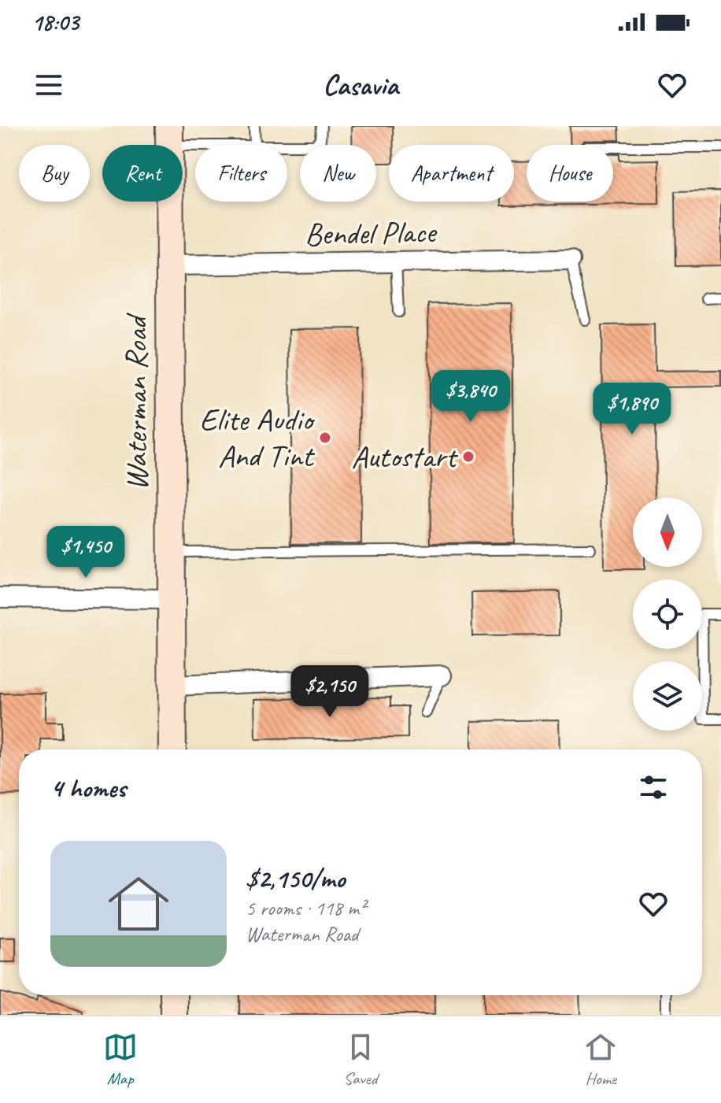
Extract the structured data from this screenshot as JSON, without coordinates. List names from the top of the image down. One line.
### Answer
{"streets":{"main road":["Waterman Road"],"street":["Bendel Place"]},"crossings":[["Bendel Place","Waterman Road"]],"places":["Elite Audio And Tint","Autostart"],"north":"bottom","page":{"status":"18:03","header":"Casavia","chip":["Buy","Rent","Filters","New","Apartment","House"],"price":["$3,840","$1,890","$1,450","$2,150"],"heading":"4 homes","list":[{"name":"$2,150/mo","note":"5 rooms · 118 m² · Waterman Road"}],"tabs":["Map","Saved","Home"]}}
